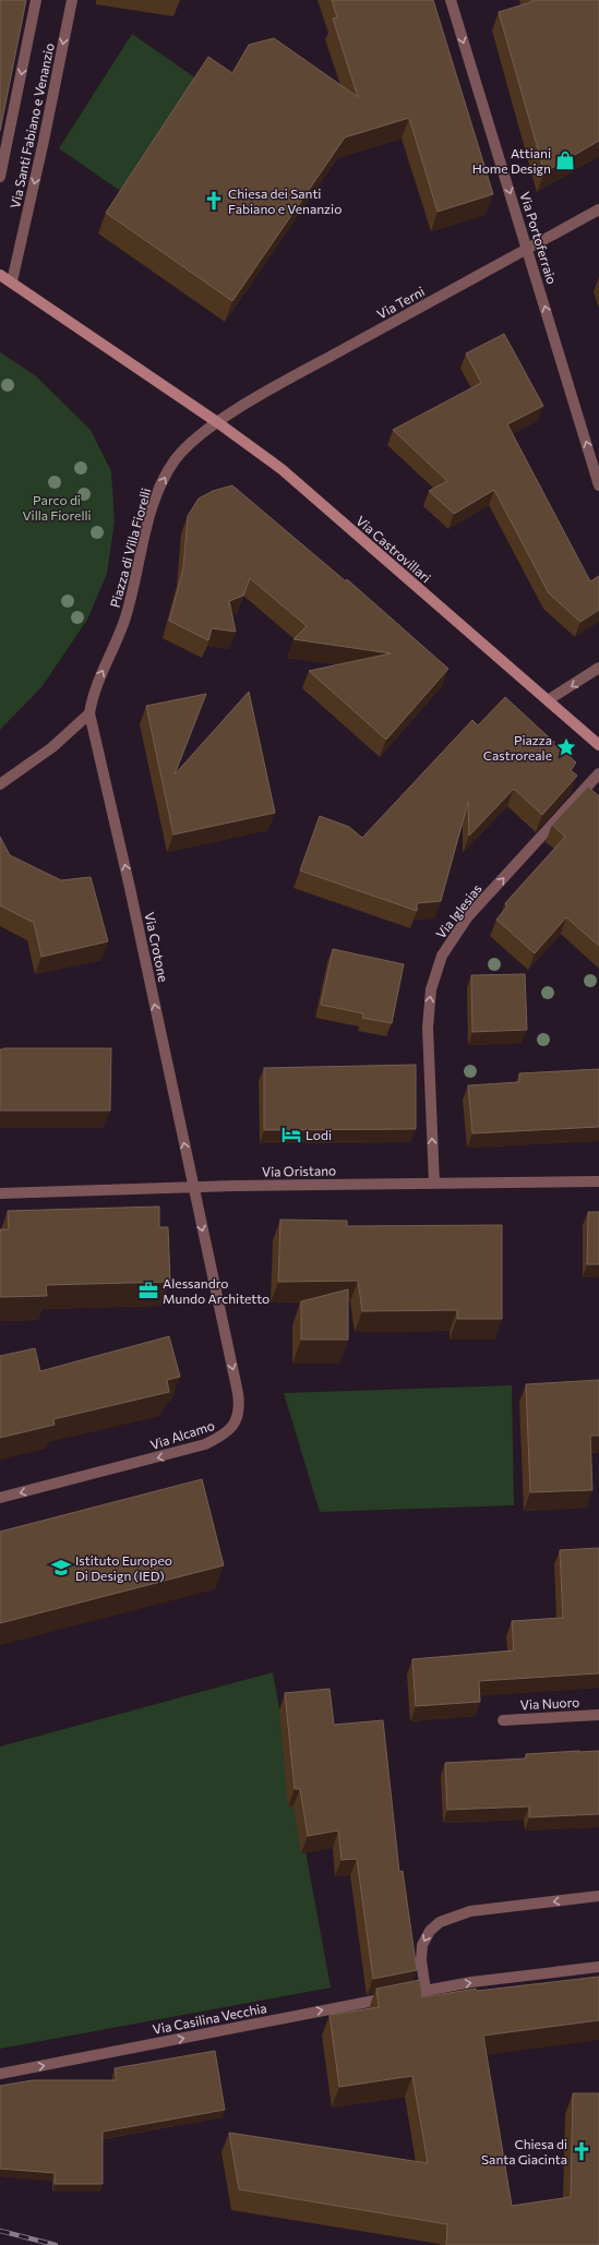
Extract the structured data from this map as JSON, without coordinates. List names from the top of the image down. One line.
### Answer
{"streets":{"main road":["Via Castrovillari"],"street":["Via Santi Fabiano e Venanzio","Via Portoferraio","Via Terni","Piazza di Villa Fiorelli","Via Iglesias","Via Crotone","Via Oristano","Via Alcamo","Via Nuoro","Via Casilina Vecchia"]},"crossings":[["Via Portoferraio","Via Terni"],["Via Terni","Piazza di Villa Fiorelli"],["Via Terni","Via Castrovillari"],["Piazza di Villa Fiorelli","Via Castrovillari"],["Piazza di Villa Fiorelli","Via Crotone"],["Via Iglesias","Via Oristano"],["Via Crotone","Via Oristano"],["Via Crotone","Via Alcamo"],["Via Oristano","Via Alcamo"]],"one_way":["Via Santi Fabiano e Venanzio","Piazza di Villa Fiorelli","Via Iglesias","Via Crotone","Via Casilina Vecchia"],"parks":["Parco di Villa Fiorelli"],"places":{"shop":["Attiani Home Design"],"church":["Chiesa dei Santi Fabiano e Venanzio","Chiesa di Santa Giacinta"],"place":["Piazza Castroreale"],"hotel":["Lodi"],"office":["Alessandro Mundo Architetto"],"school or university":["Istituto Europeo Di Design (IED)"]}}
